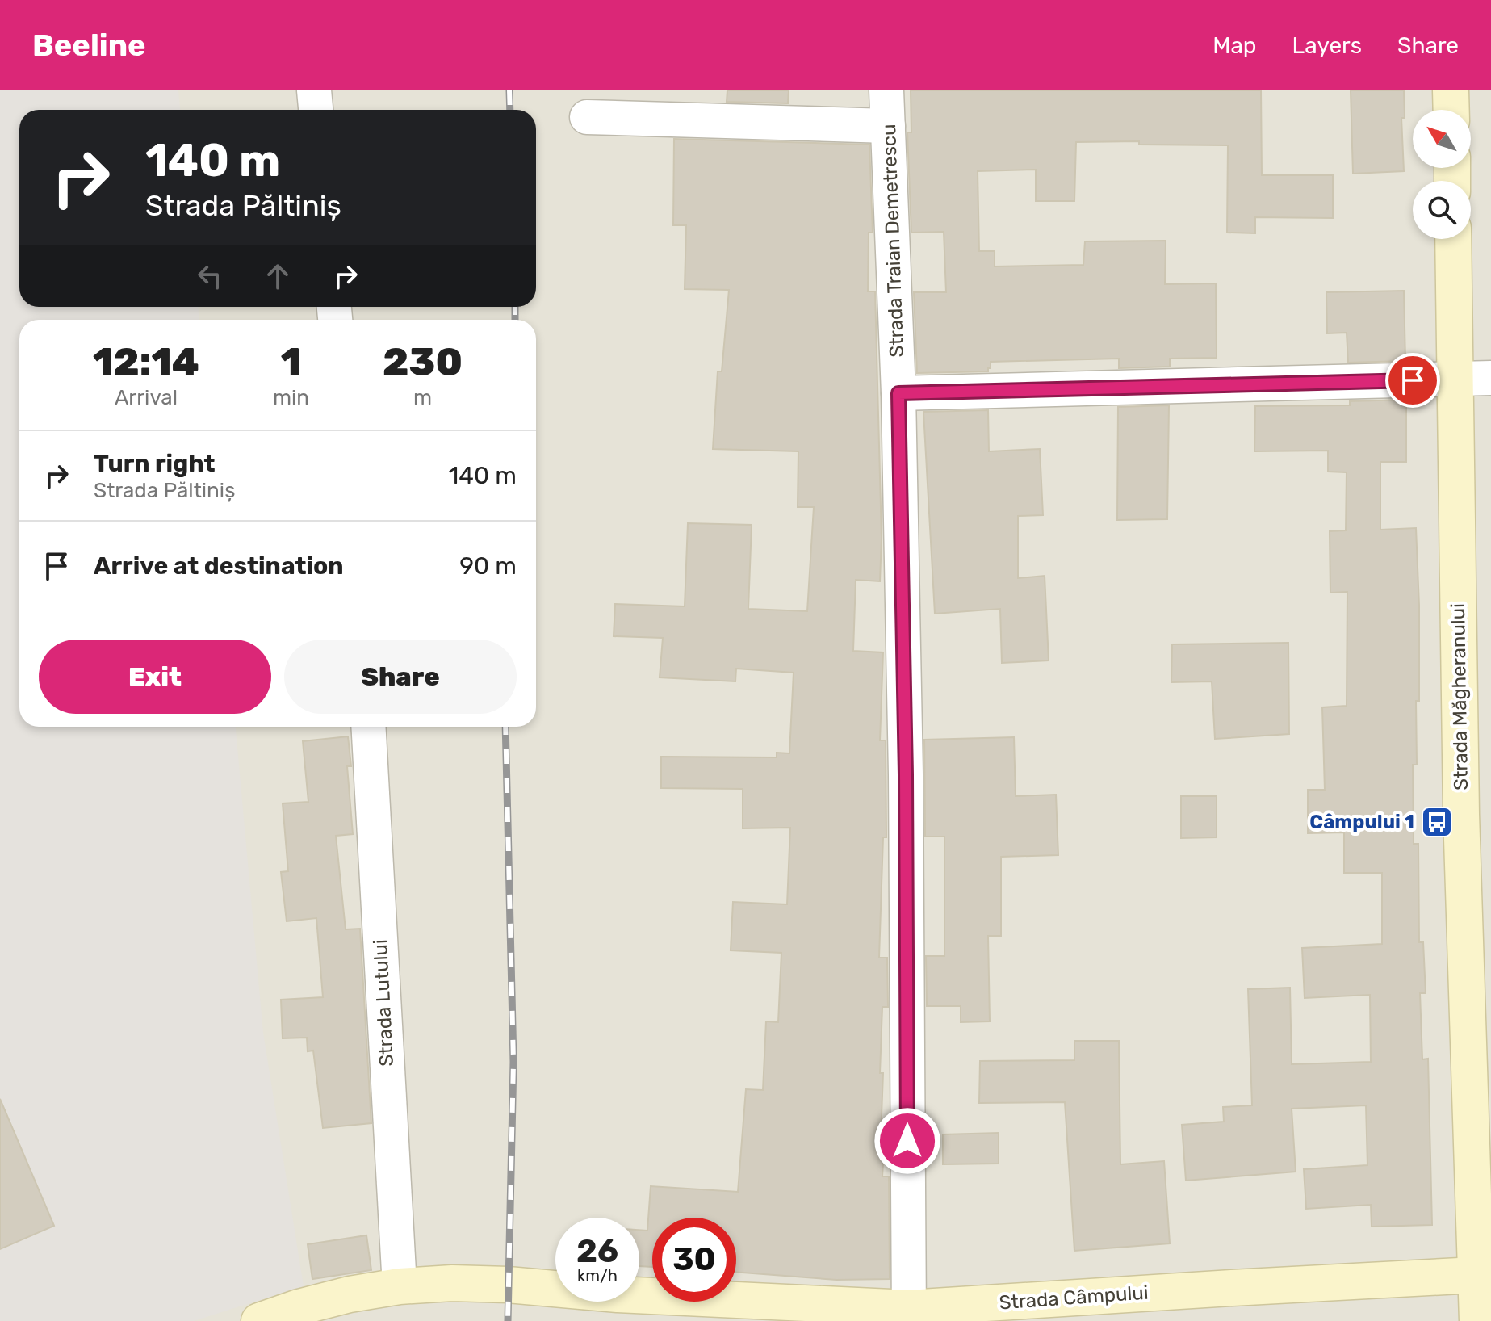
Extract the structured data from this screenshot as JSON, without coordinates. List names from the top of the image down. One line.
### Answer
{"streets":{"street":["Strada Traian Demetrescu","Strada Măgheranului","Strada Lutului","Strada Câmpului"]},"crossings":[["Strada Traian Demetrescu","Strada Câmpului"],["Strada Măgheranului","Strada Câmpului"],["Strada Lutului","Strada Câmpului"]],"places":{"bus stop":["Câmpului 1"]},"north":"top left","page":{"header":"Beeline","nav":["Map","Layers","Share"],"turn":["140 m","Strada Păltiniș"],"eta":["12:14","Arrival","1","min","230","m"],"list":[{"name":"Turn right","note":"Strada Păltiniș","value":"140 m"},{"name":"Arrive at destination","value":"90 m"}],"buttons":["Exit","Share"],"speed":"26 km/h","limit":"30"}}
